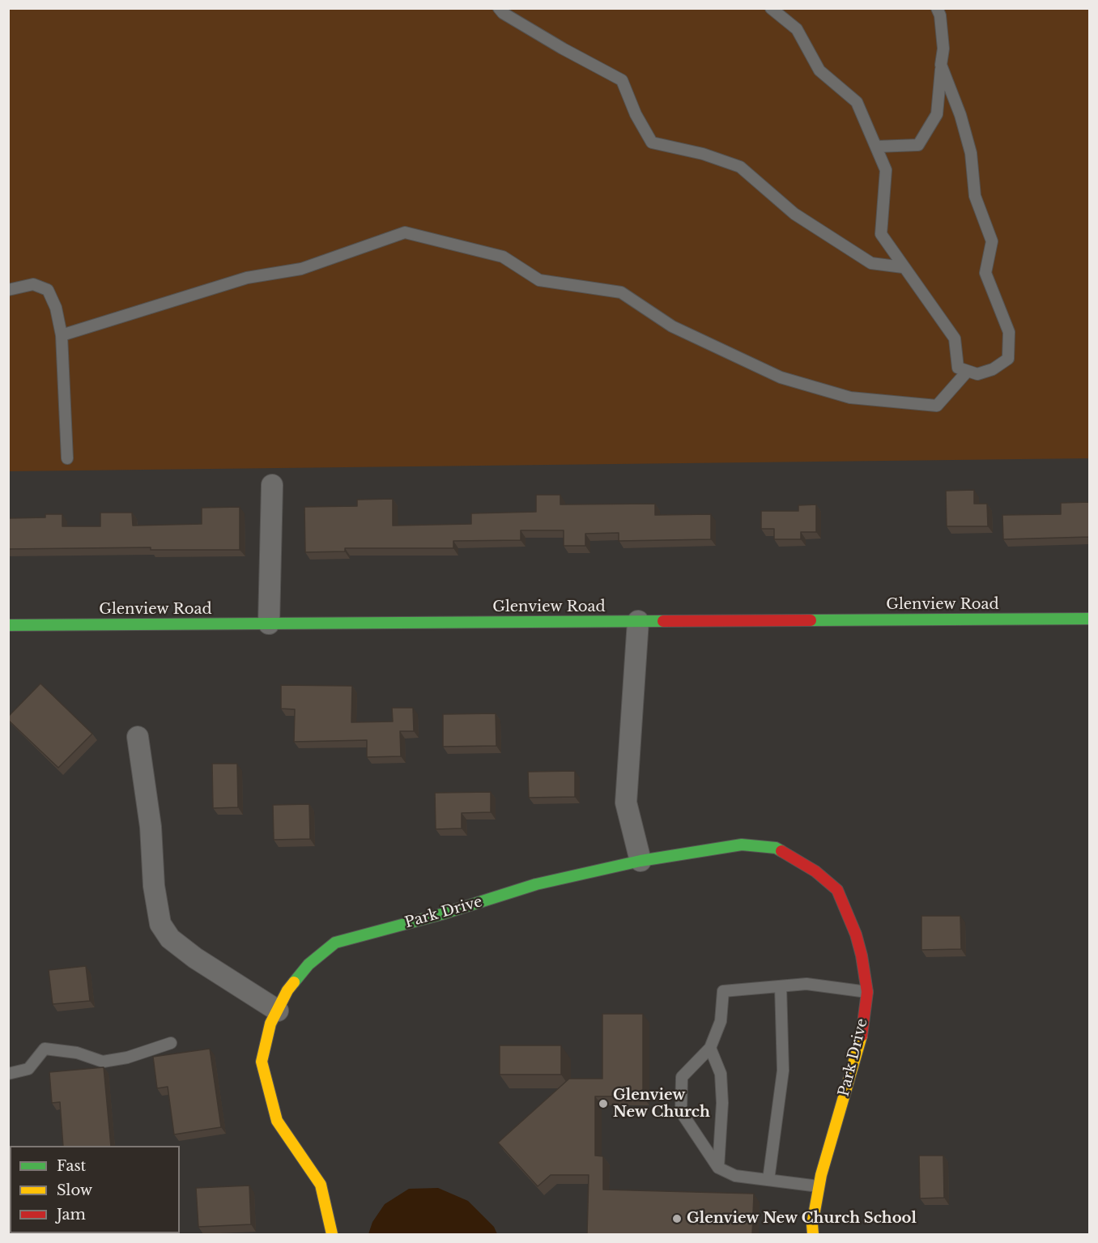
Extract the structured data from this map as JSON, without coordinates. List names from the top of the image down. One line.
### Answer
{"streets":{"street":["Glenview Road","Park Drive"]},"places":["Glenview New Church","Glenview New Church School"],"legend":["Fast","Slow","Jam"]}
